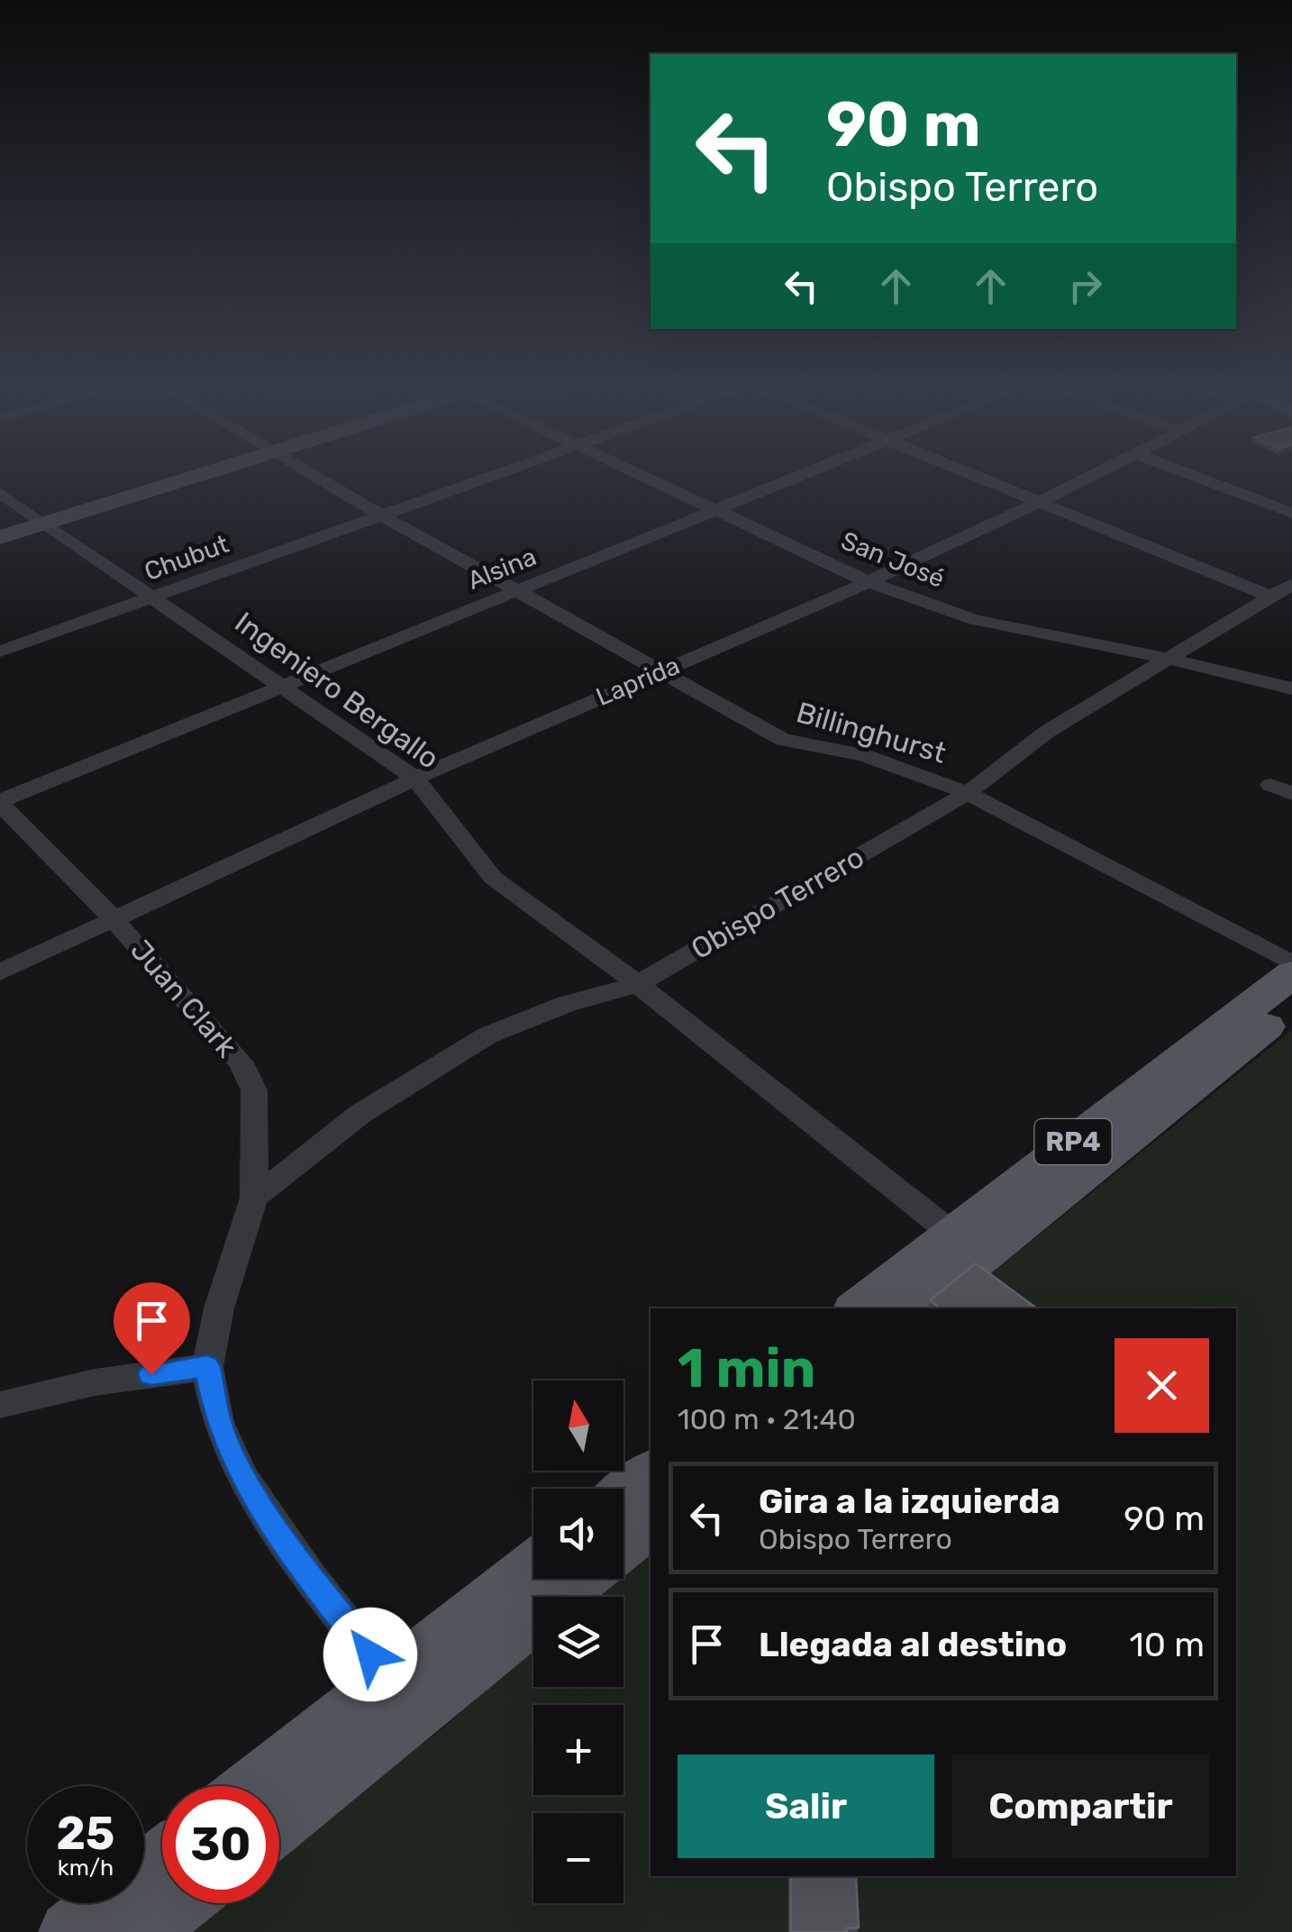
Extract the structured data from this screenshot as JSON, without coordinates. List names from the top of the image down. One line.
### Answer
{"streets":{"main road":["RP4"],"street":["Chubut","San José","Alsina","Laprida","Ingeniero Bergallo","Billinghurst","Obispo Terrero","Juan Clark"]},"crossings":[["Chubut","Ingeniero Bergallo"],["Chubut","Billinghurst"],["San José","Alsina"],["San José","Laprida"],["San José","Obispo Terrero"],["Alsina","Ingeniero Bergallo"],["Alsina","Billinghurst"],["Alsina","Juan Clark"],["Laprida","Ingeniero Bergallo"],["Laprida","Billinghurst"],["Laprida","Juan Clark"],["Ingeniero Bergallo","Obispo Terrero"],["Ingeniero Bergallo","RP4"],["Billinghurst","Obispo Terrero"],["Obispo Terrero","Juan Clark"]],"north":"top","page":{"turn":["90 m","Obispo Terrero"],"heading":["1 min","100 m · 21:40"],"map_buttons":["+","−"],"list":[{"name":"Gira a la izquierda","note":"Obispo Terrero","value":"90 m"},{"name":"Llegada al destino","value":"10 m"}],"buttons":["Salir","Compartir"],"speed":"25 km/h","limit":"30"}}
